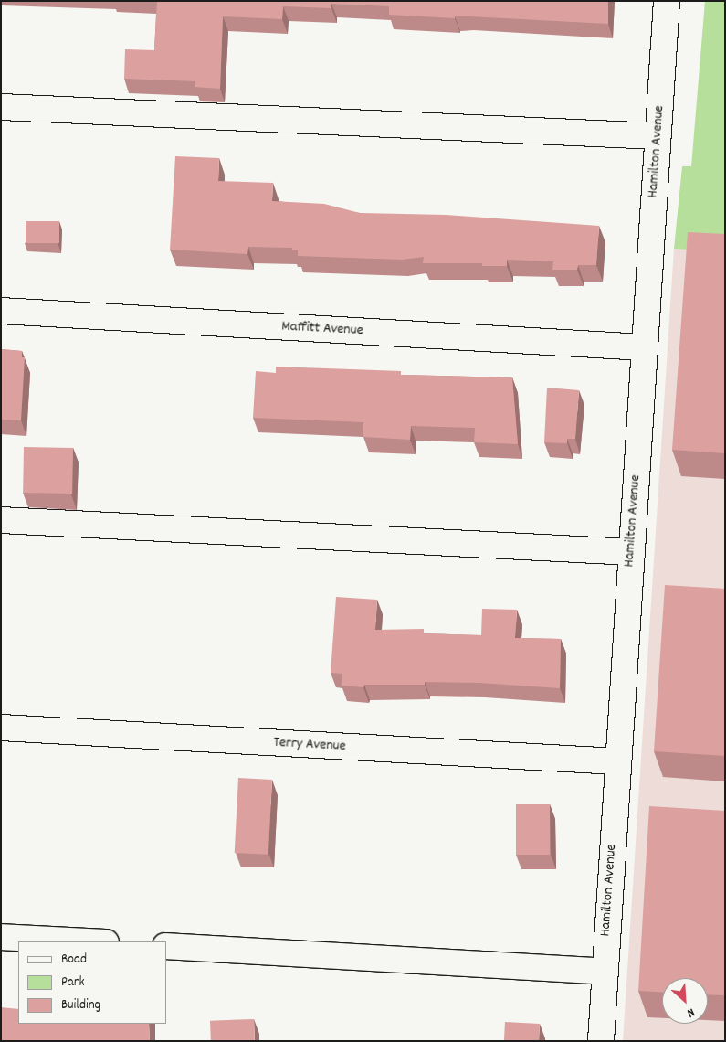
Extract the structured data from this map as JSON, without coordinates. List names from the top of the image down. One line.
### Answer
{"streets":{"street":["Hamilton Avenue","Maffitt Avenue","Terry Avenue"]},"crossings":[["Hamilton Avenue","Maffitt Avenue"],["Hamilton Avenue","Terry Avenue"]],"legend":["Road","Park","Building"],"north":"bottom right"}
